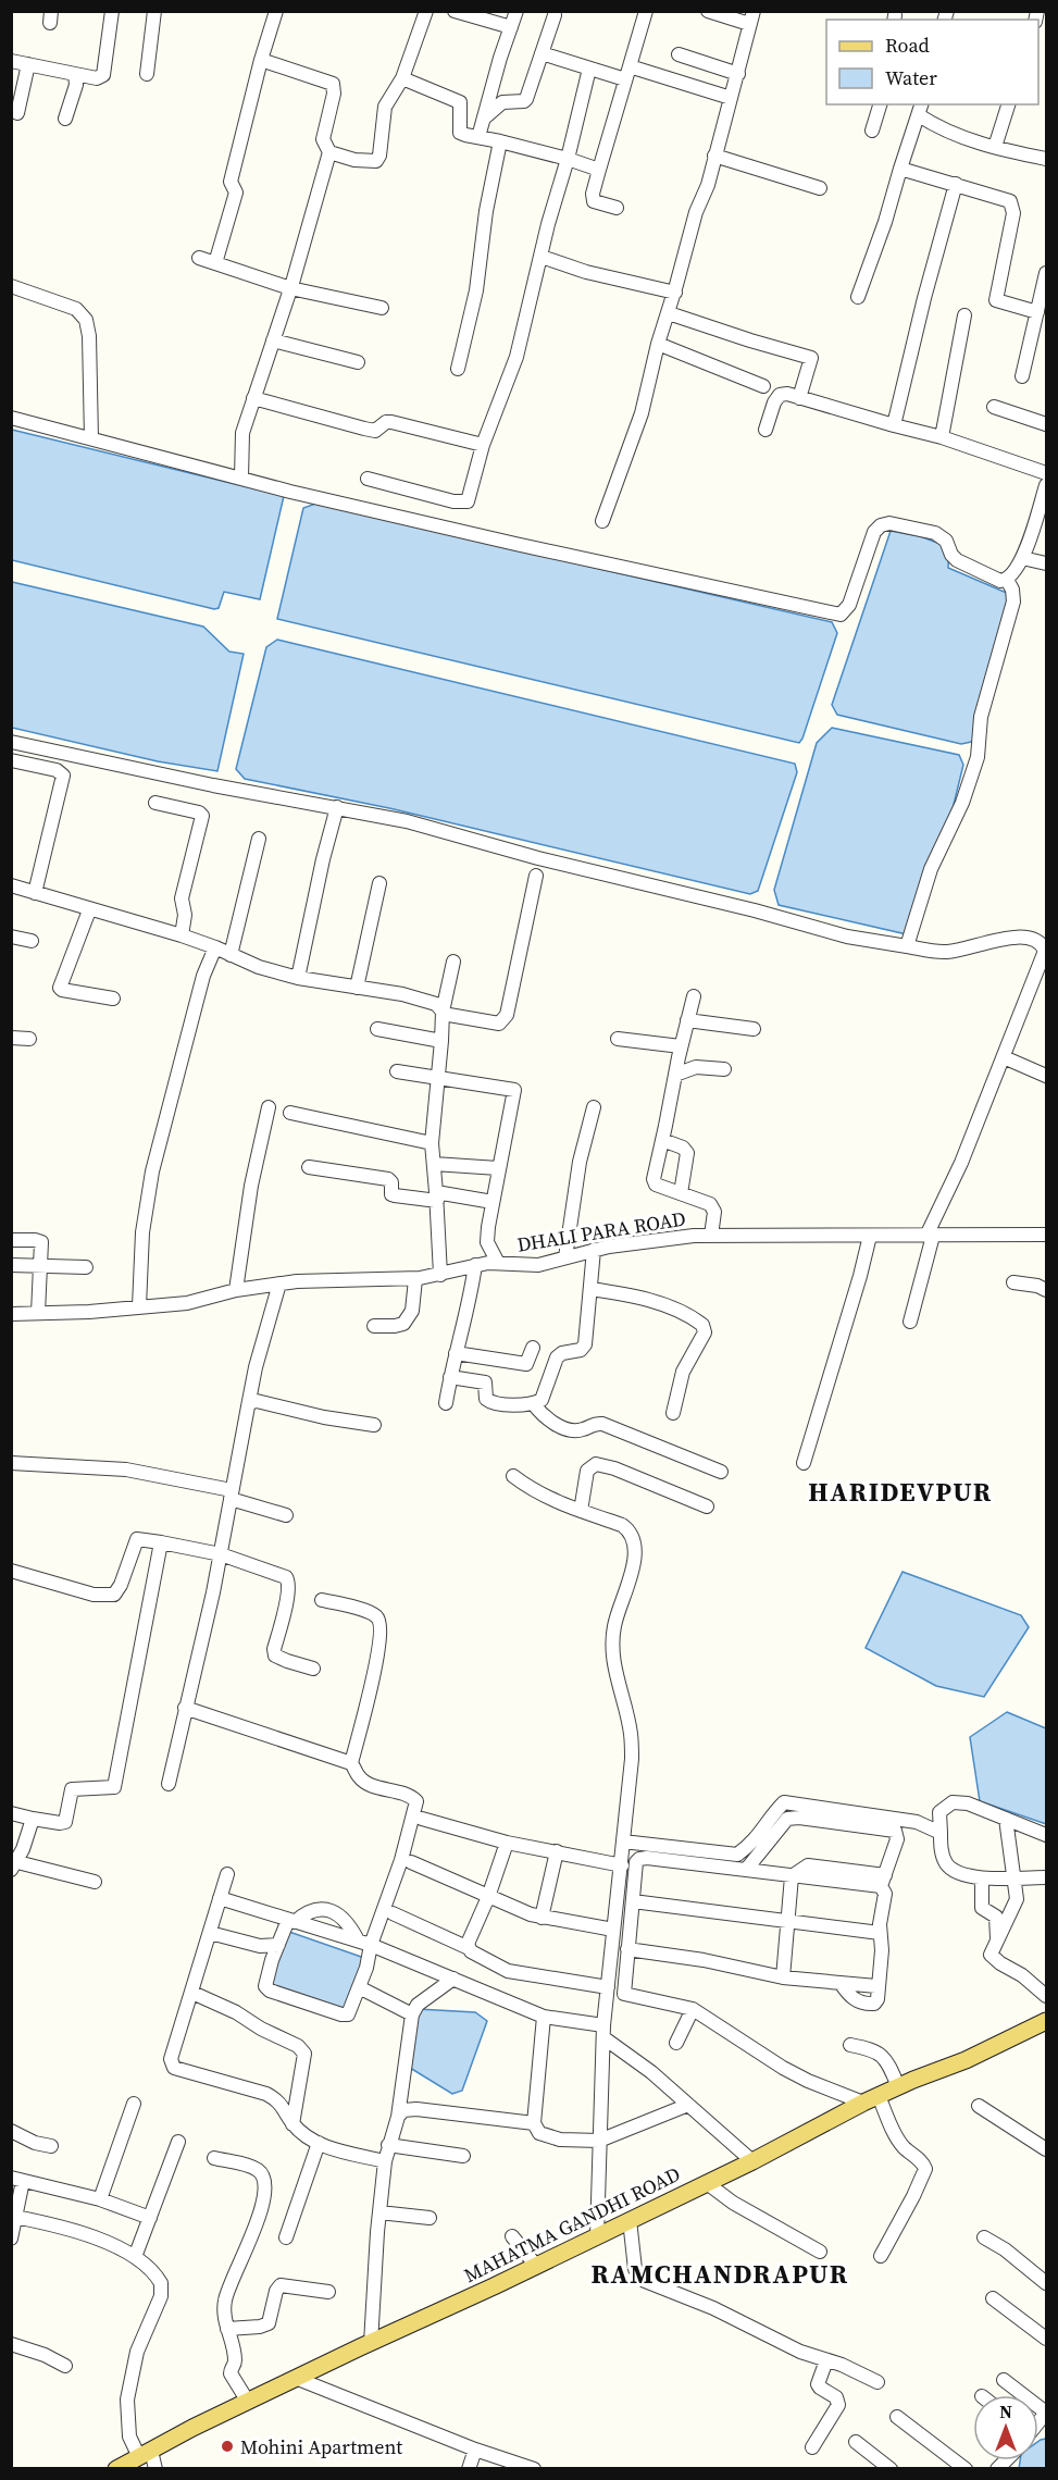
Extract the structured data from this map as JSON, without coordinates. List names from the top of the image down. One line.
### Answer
{"streets":{"main road":["MAHATMA GANDHI ROAD"],"street":["DHALI PARA ROAD"]},"districts":["HARIDEVPUR","RAMCHANDRAPUR"],"places":["Mohini Apartment"],"legend":["Road","Water"],"north":"top"}
